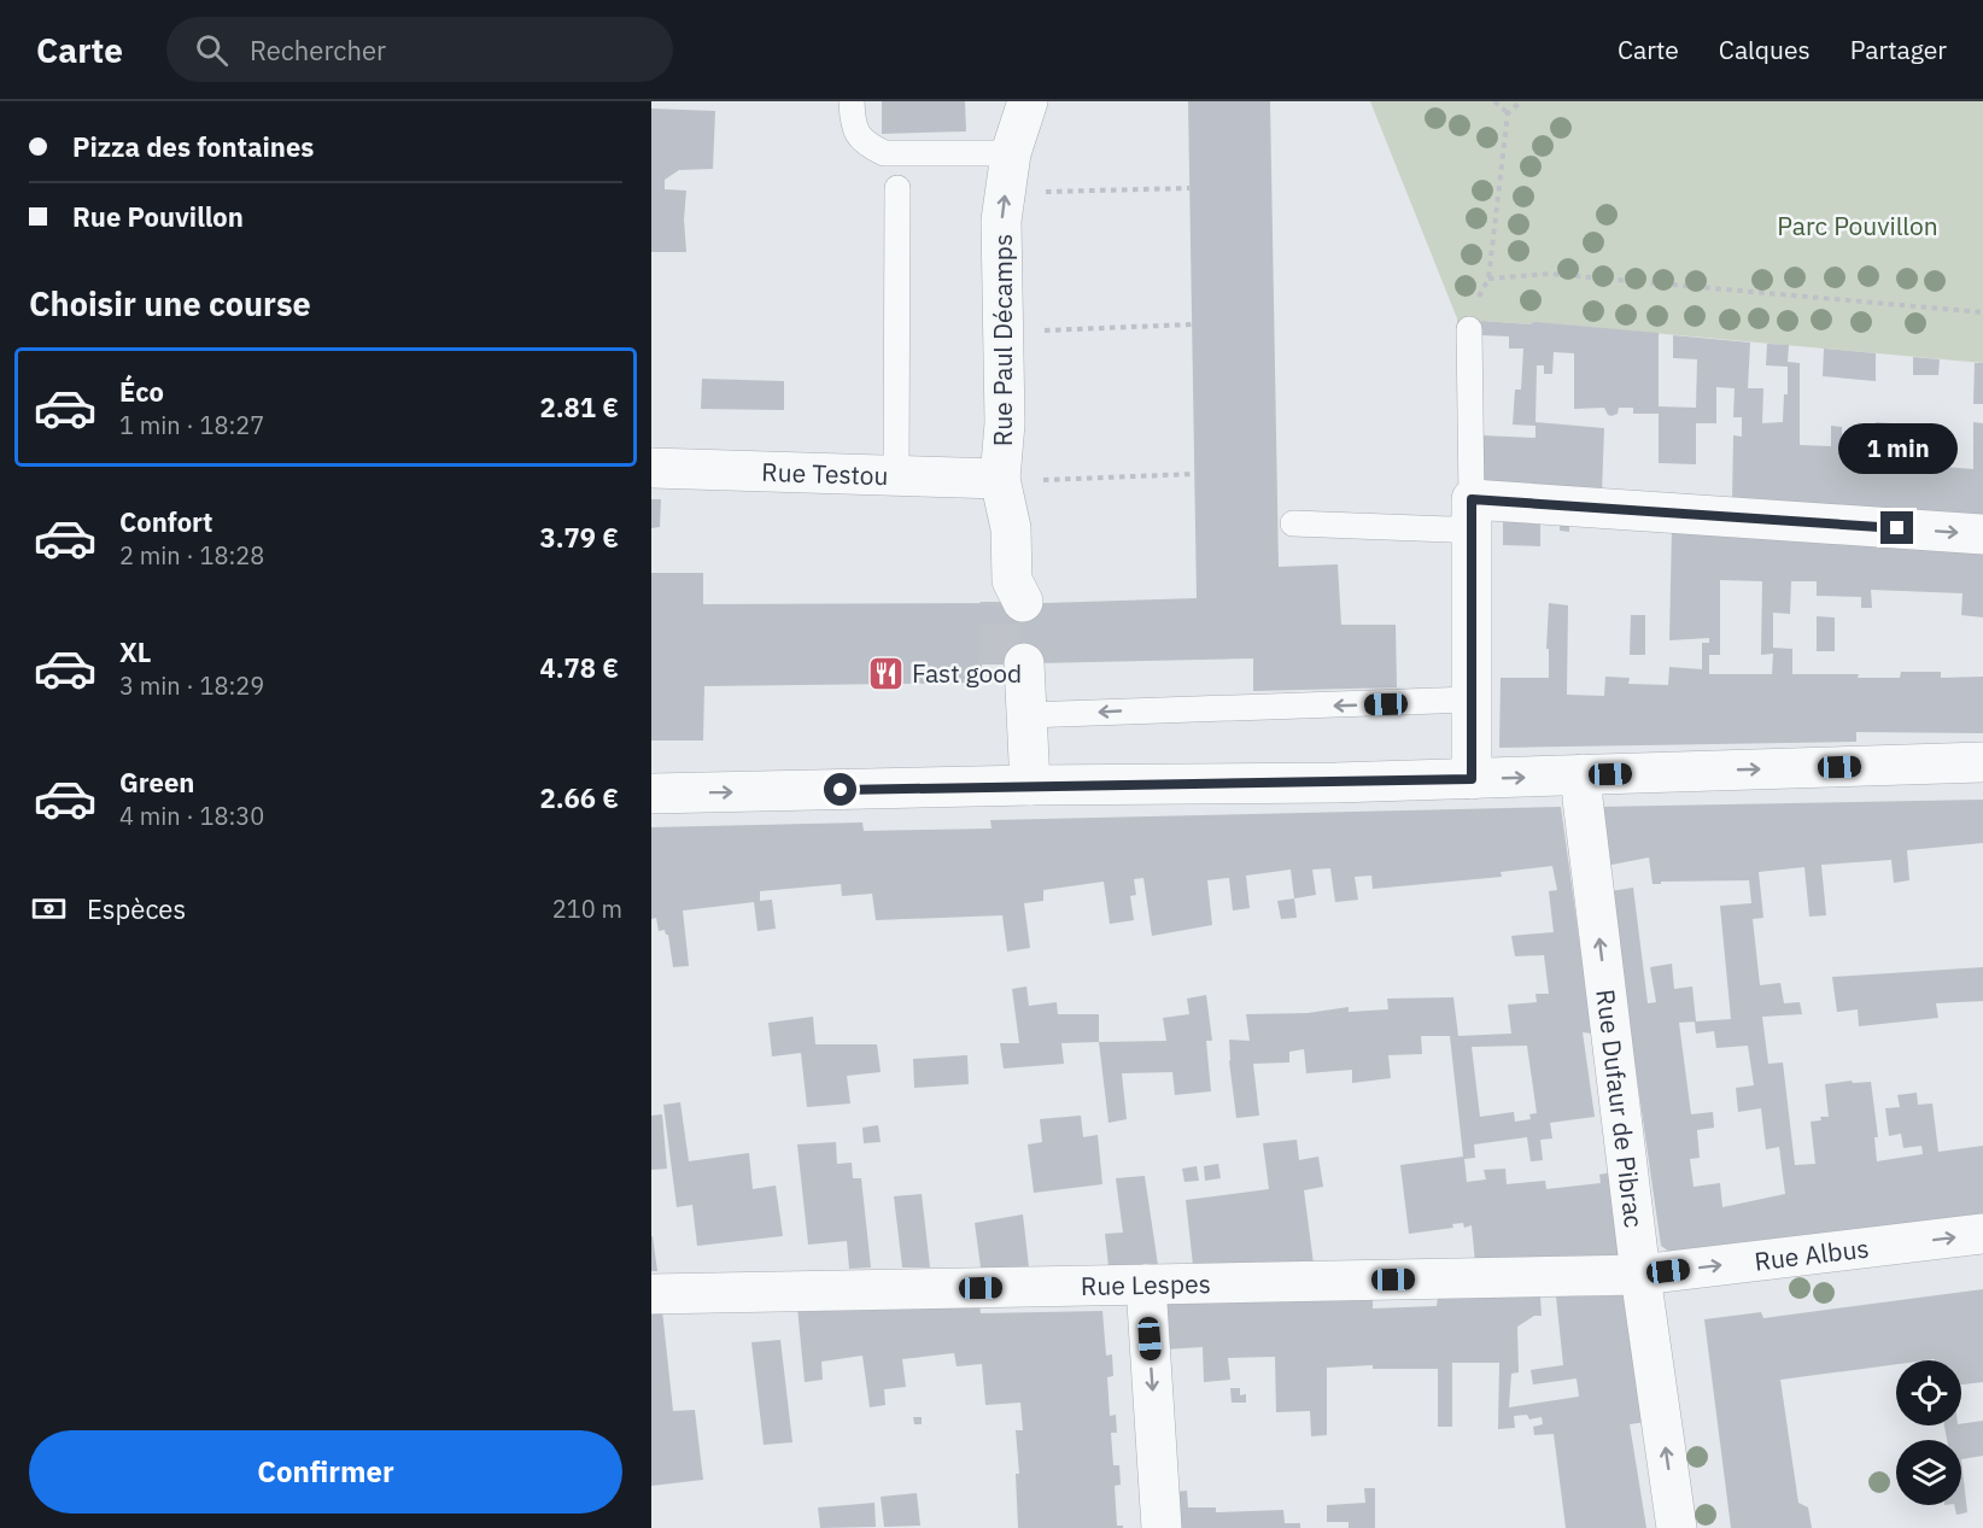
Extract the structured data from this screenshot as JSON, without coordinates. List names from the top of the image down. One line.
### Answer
{"streets":{"street":["Rue Paul Décamps","Rue Testou","Rue Dufaur de Pibrac","Rue Albus","Rue Lespes"]},"crossings":[["Rue Paul Décamps","Rue Testou"],["Rue Dufaur de Pibrac","Rue Albus"],["Rue Dufaur de Pibrac","Rue Lespes"],["Rue Albus","Rue Lespes"]],"one_way":["Rue Paul Décamps","Rue Dufaur de Pibrac","Rue Albus"],"parks":["Parc Pouvillon"],"places":{"restaurant":["Fast good"]},"page":{"header":"Carte","search":"Rechercher","nav":["Carte","Calques","Partager"],"banner":["Pizza des fontaines","Rue Pouvillon"],"heading":"Choisir une course","list":[{"name":"Éco","note":"1 min · 18:27","value":"2.81 €"},{"name":"Confort","note":"2 min · 18:28","value":"3.79 €"},{"name":"XL","note":"3 min · 18:29","value":"4.78 €"},{"name":"Green","note":"4 min · 18:30","value":"2.66 €"}],"bubble":"1 min","pay":["Espèces","210 m"],"buttons":"Confirmer"}}
